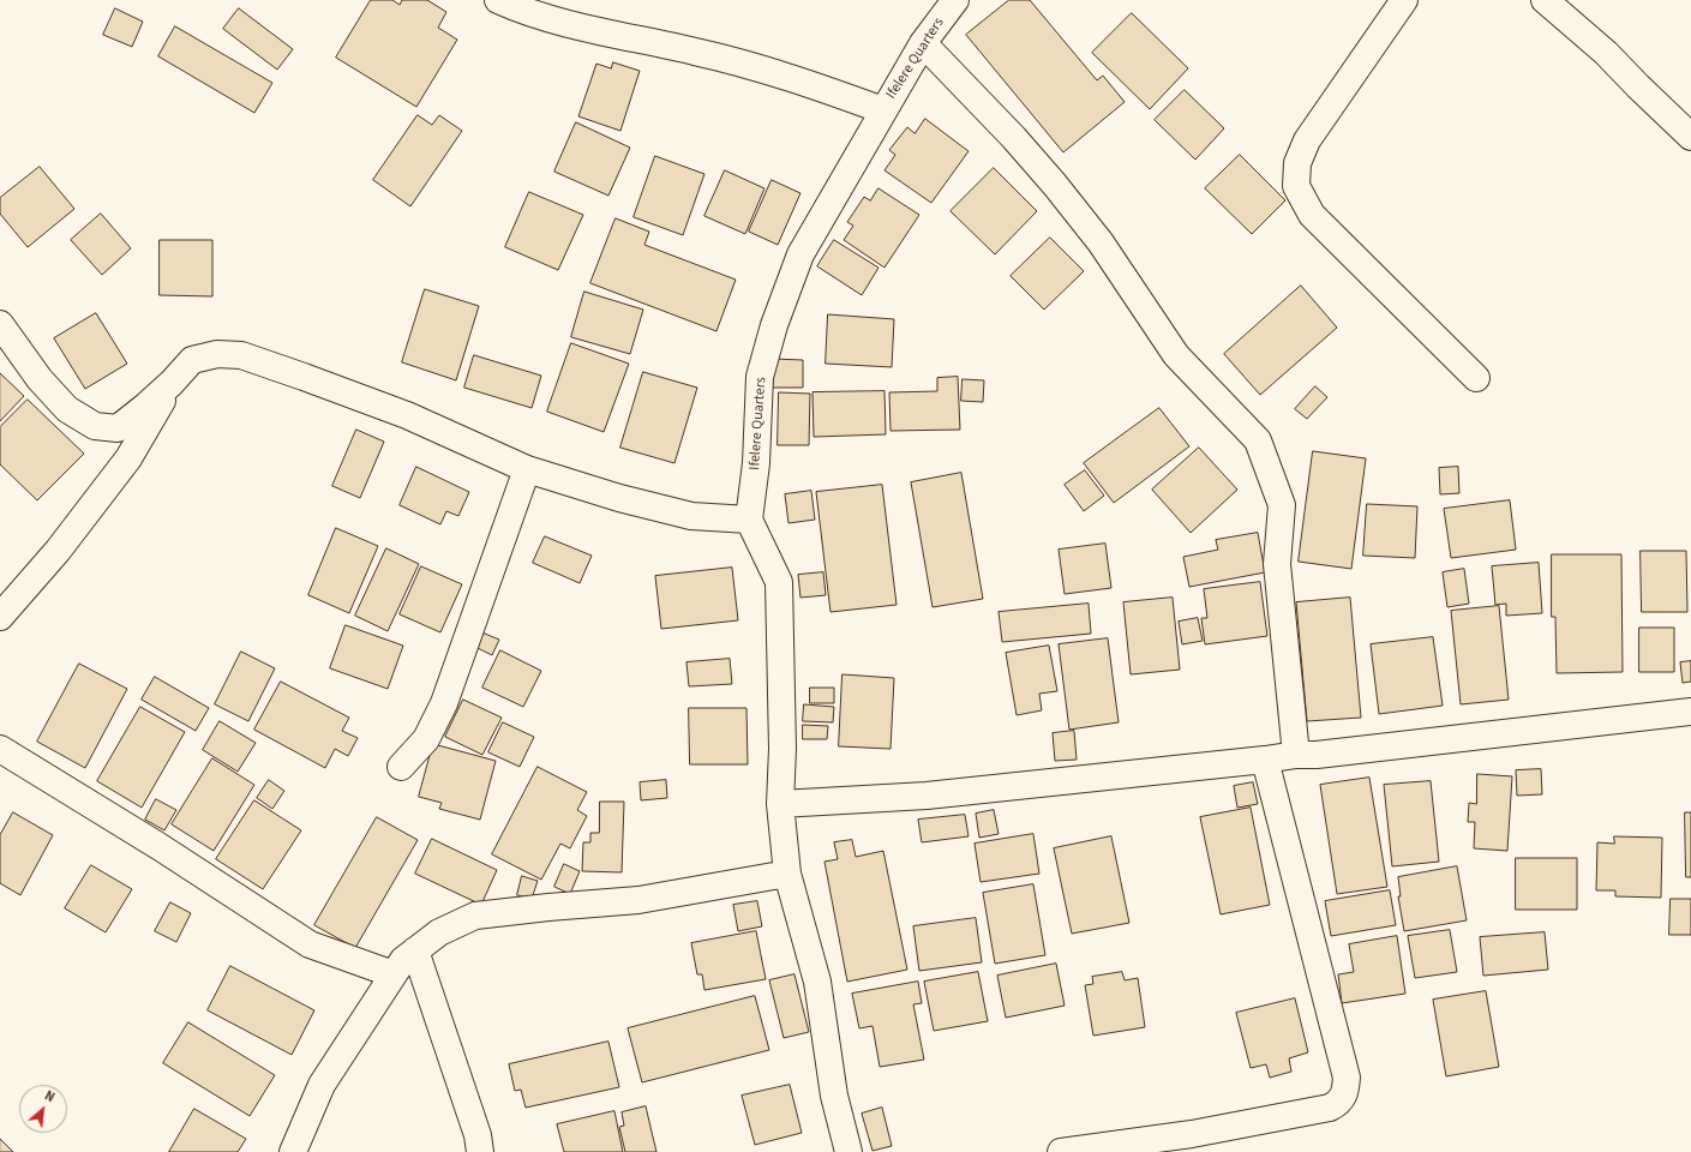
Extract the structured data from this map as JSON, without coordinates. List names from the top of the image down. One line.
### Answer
{"streets":{"street":["Ifelere Quarters"]},"north":"top right"}
